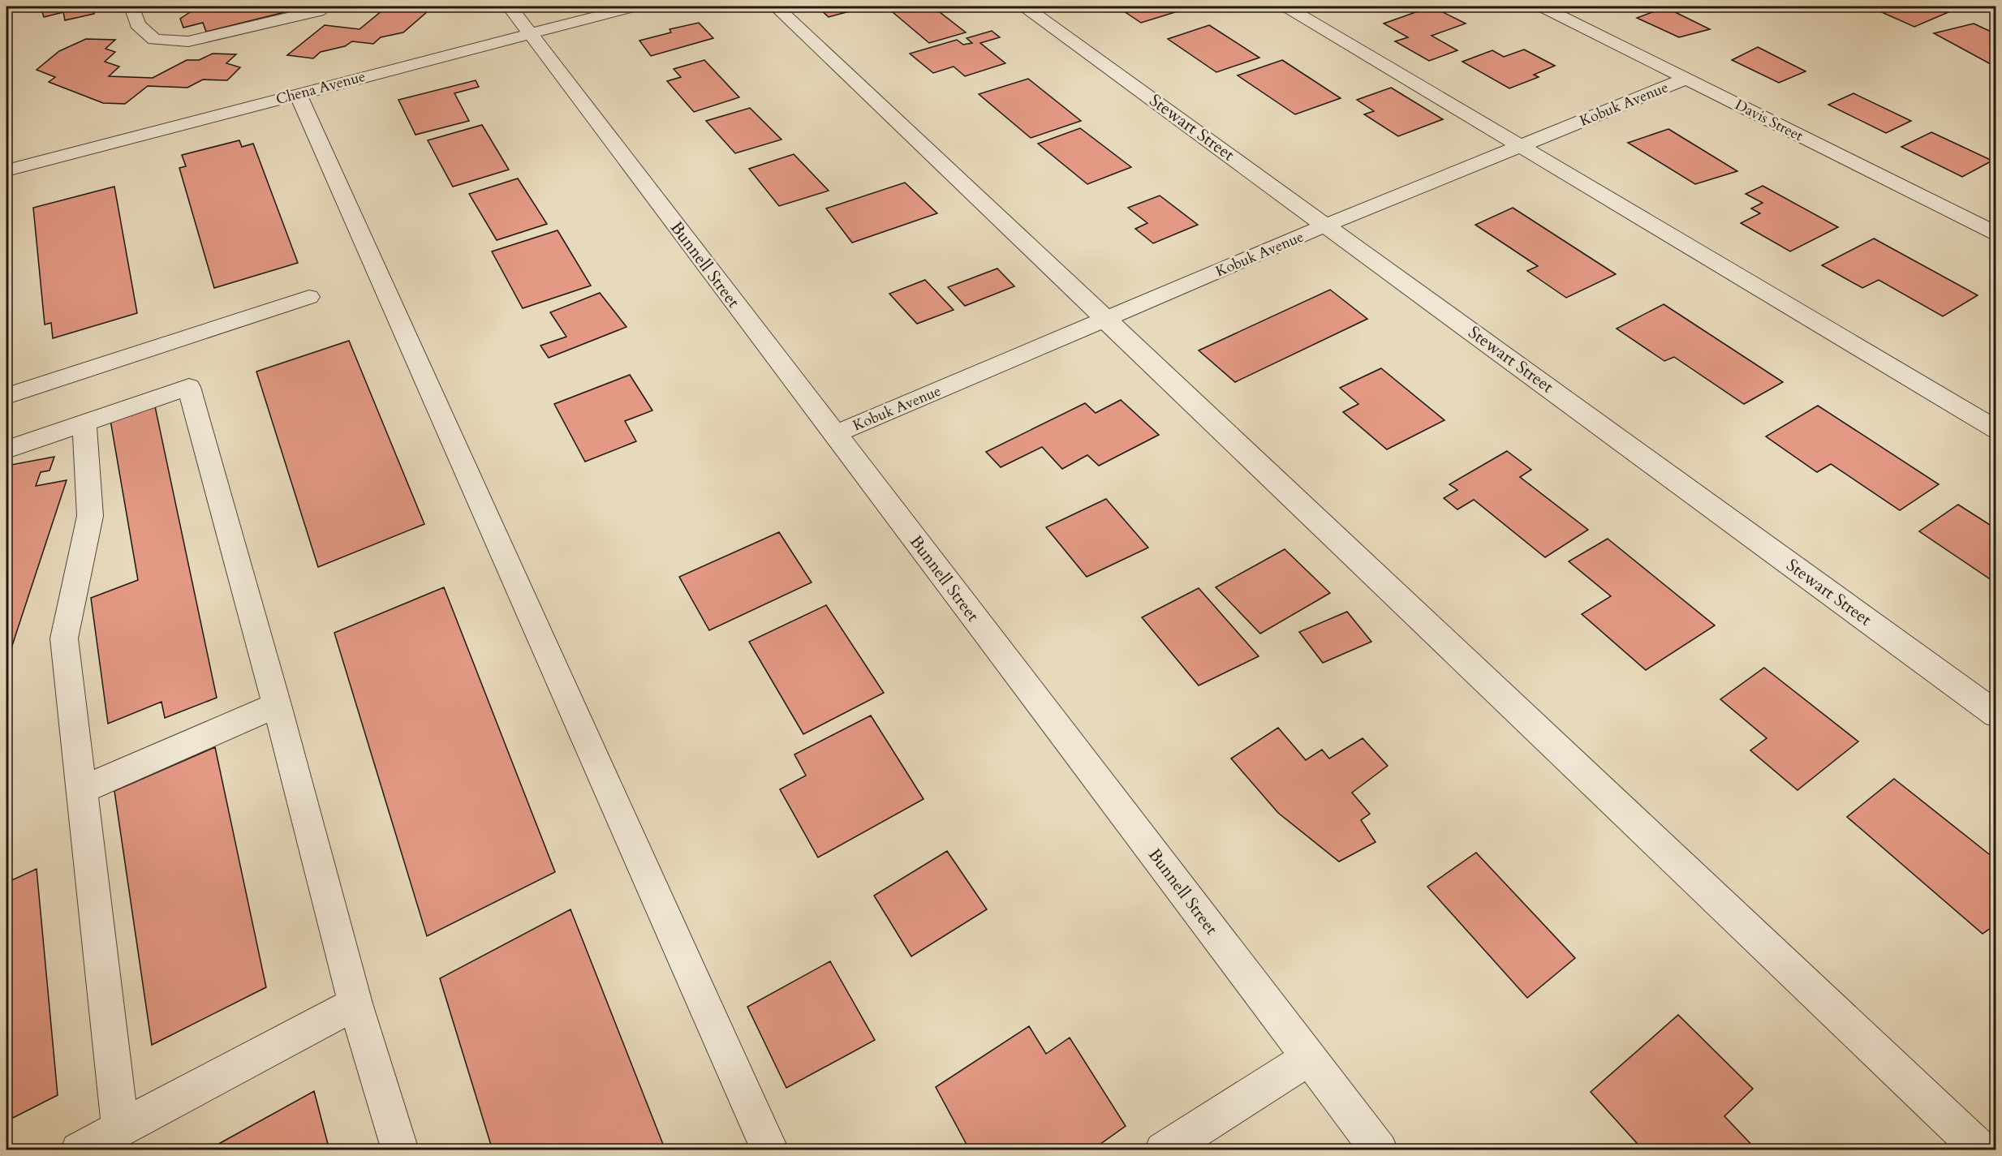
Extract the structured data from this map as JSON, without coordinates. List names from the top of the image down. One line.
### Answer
{"streets":{"street":["Chena Avenue","Kobuk Avenue","Davis Street","Stewart Street","Bunnell Street"]},"crossings":[["Chena Avenue","Bunnell Street"],["Kobuk Avenue","Davis Street"],["Kobuk Avenue","Stewart Street"],["Kobuk Avenue","Bunnell Street"]]}
